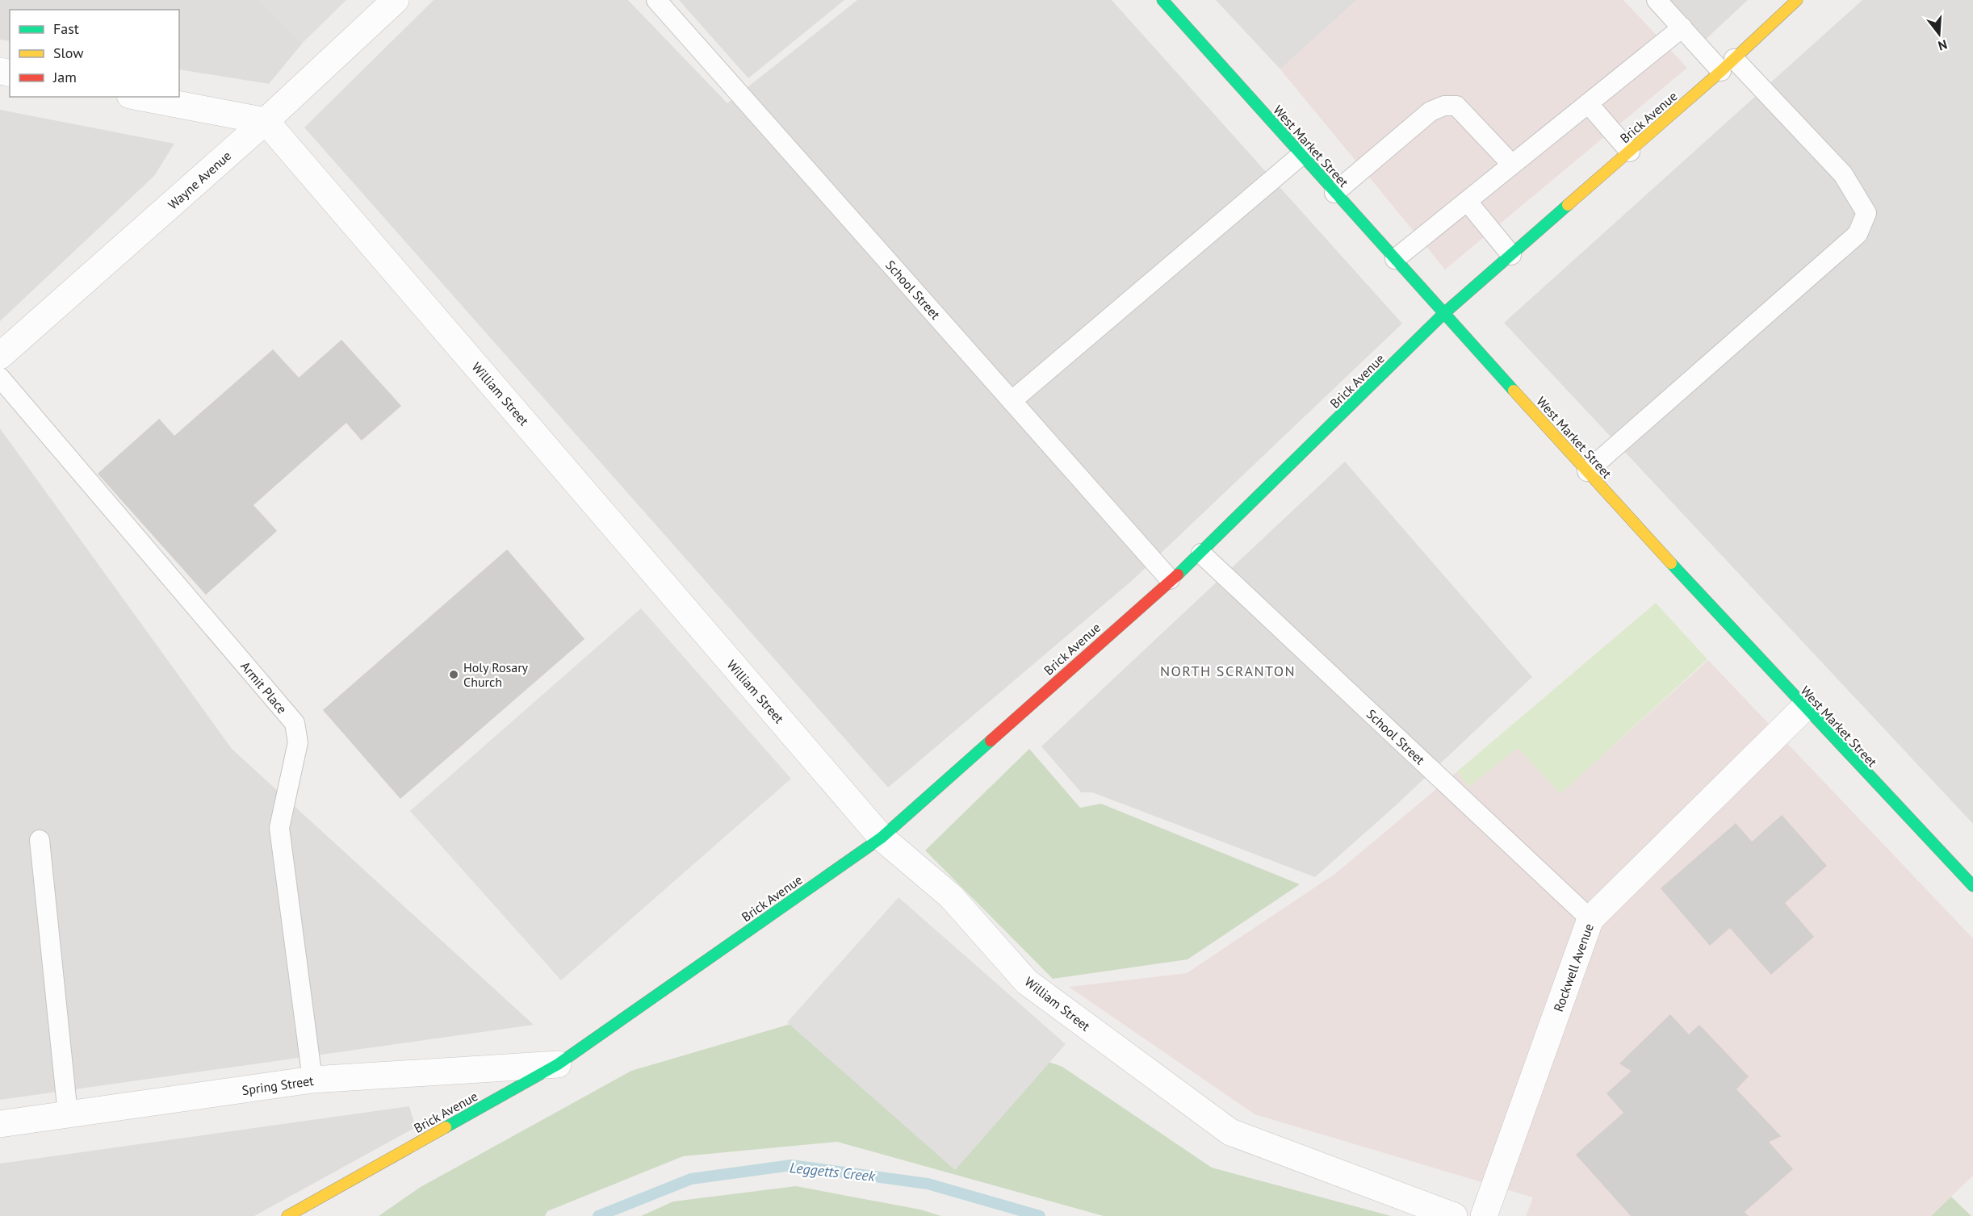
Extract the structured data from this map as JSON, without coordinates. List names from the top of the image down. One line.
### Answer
{"streets":{"street":["Brick Avenue","West Market Street","Wayne Avenue","William Street","Rockwell Avenue","Spring Street"],"lane":["School Street","Armit Place"]},"crossings":[["Brick Avenue","West Market Street"],["Brick Avenue","School Street"],["Brick Avenue","William Street"],["Brick Avenue","Spring Street"],["West Market Street","Rockwell Avenue"],["Wayne Avenue","William Street"],["School Street","Rockwell Avenue"],["Armit Place","Spring Street"]],"districts":["NORTH SCRANTON"],"water":["Leggetts Creek"],"places":["Holy Rosary Church"],"legend":["Fast","Slow","Jam"],"north":"bottom"}
